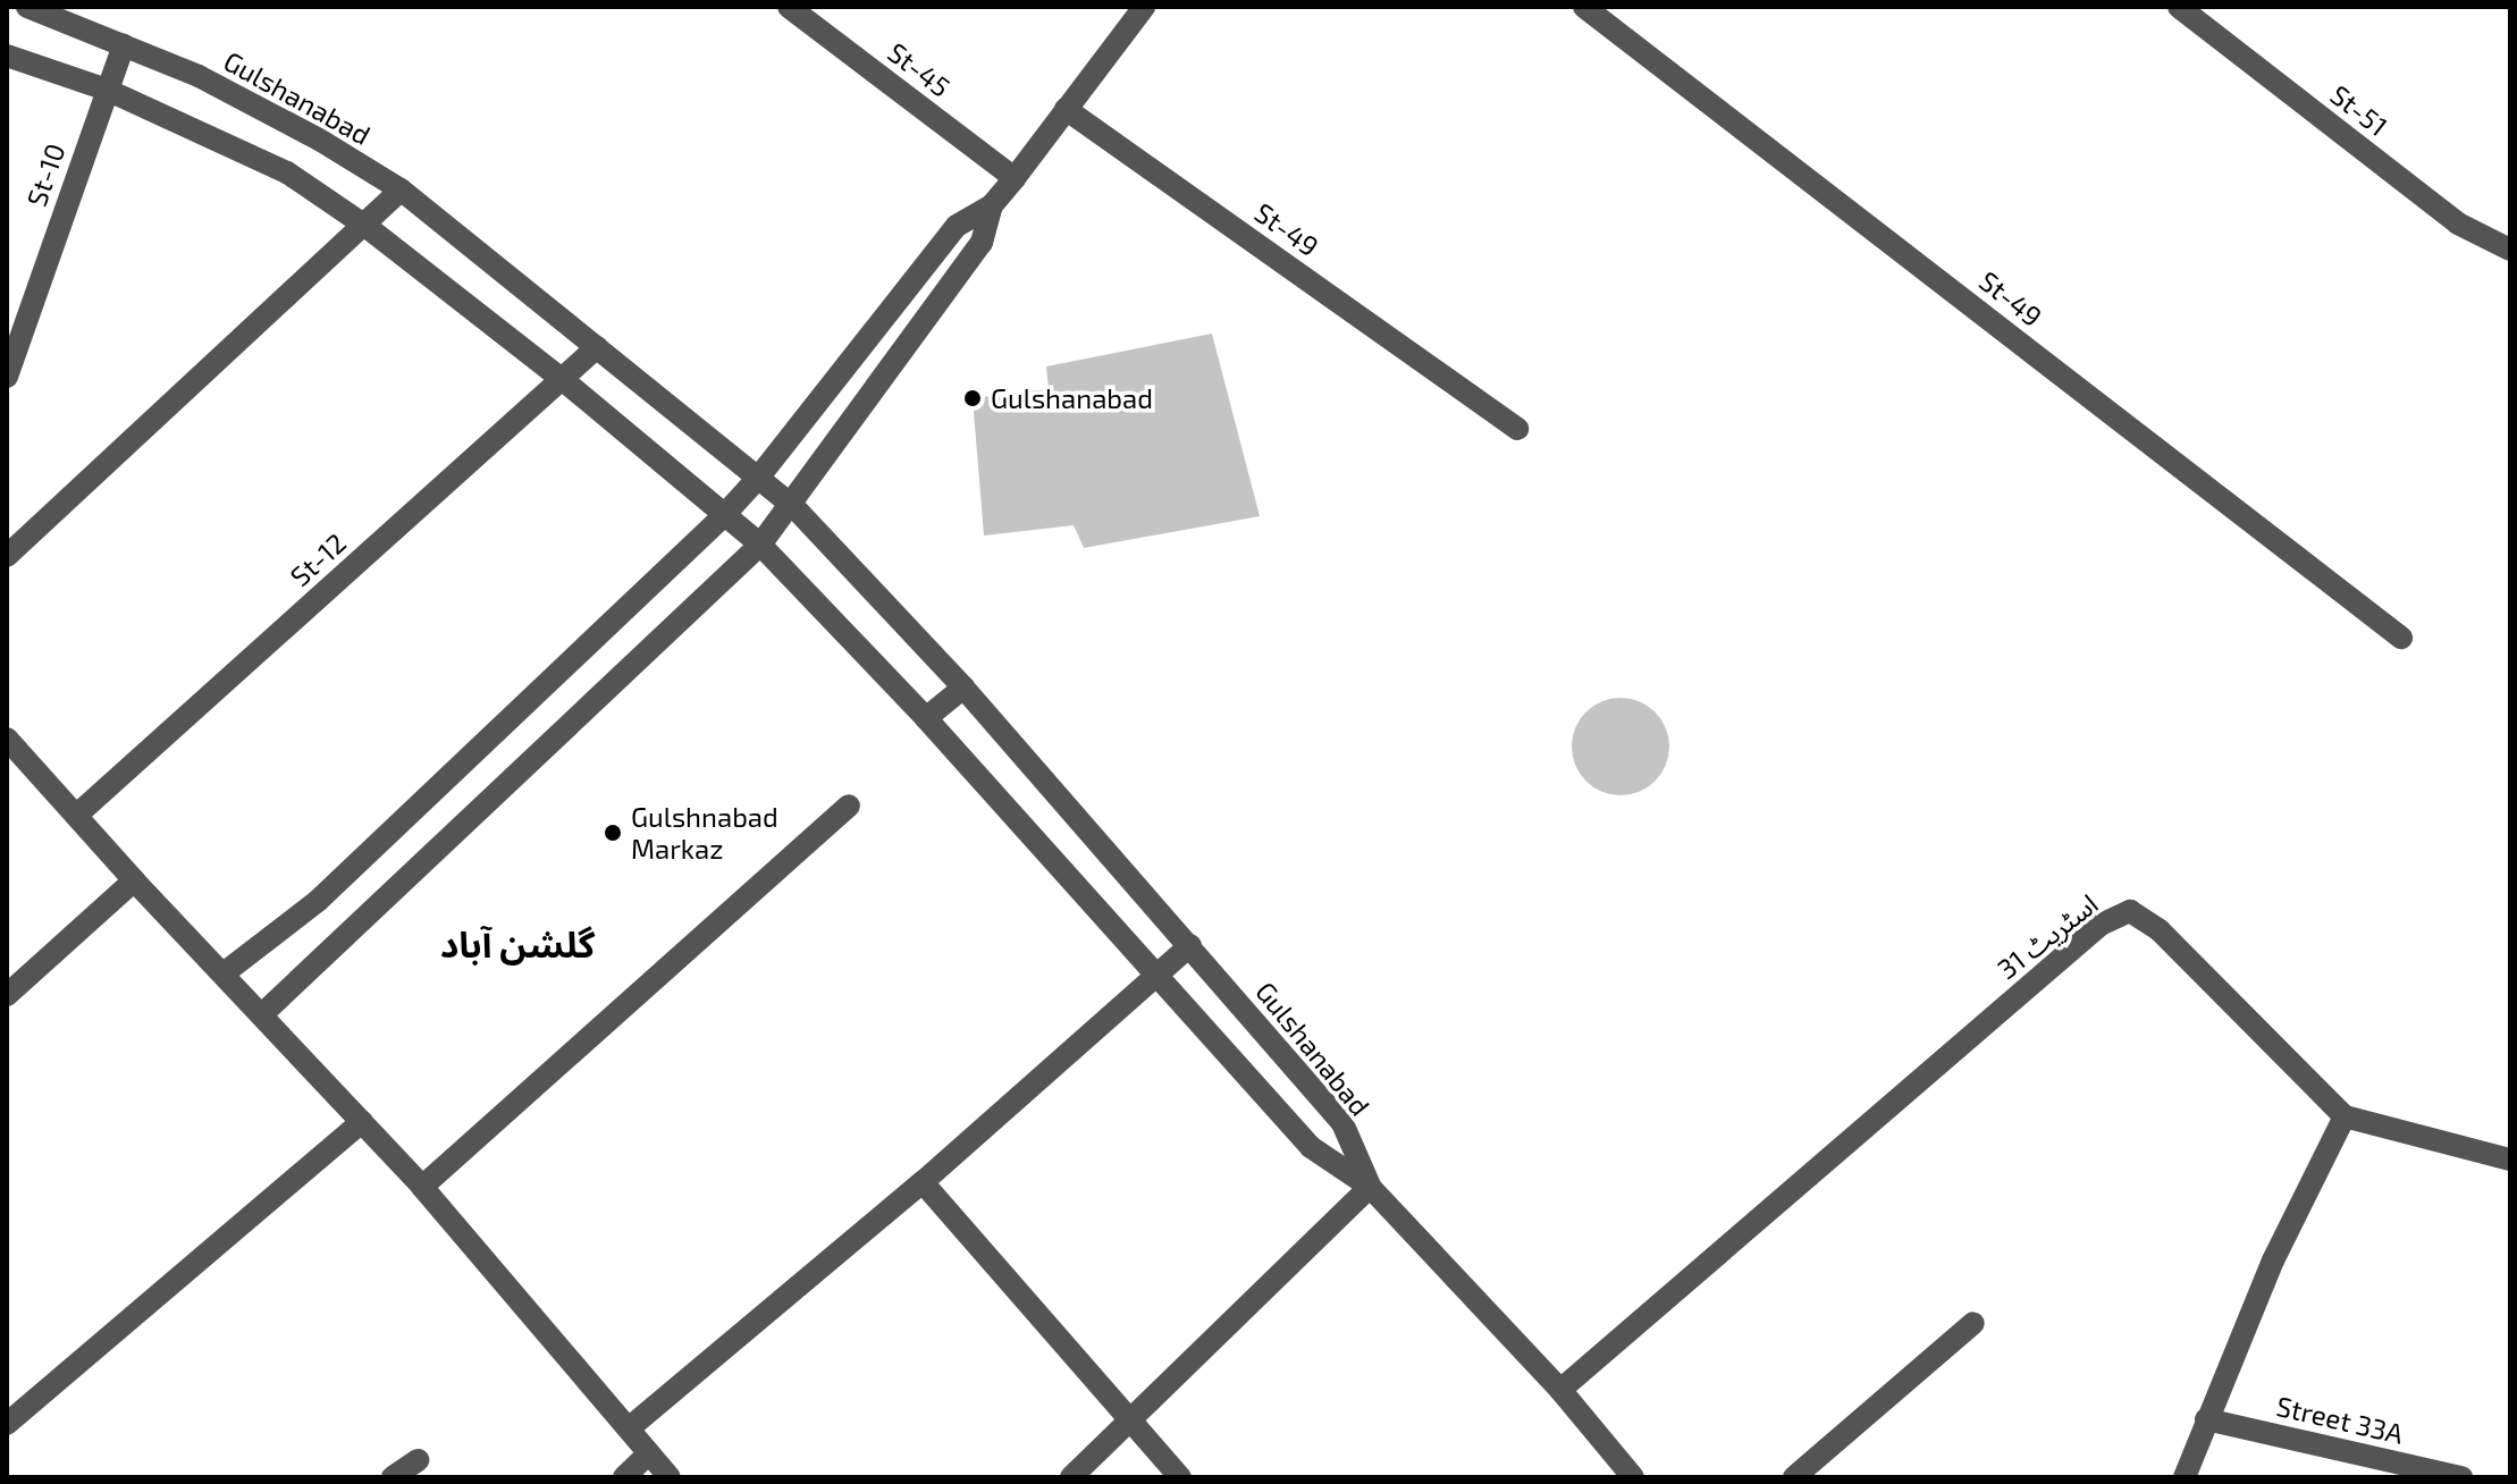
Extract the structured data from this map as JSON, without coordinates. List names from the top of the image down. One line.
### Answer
{"streets":{"street":["St-45","Gulshanabad","St-51","St-10","St-49","St-12","اسٹریٹ 31","Street 33A"]},"crossings":[["Gulshanabad","St-10"],["Gulshanabad","St-12"],["Gulshanabad","اسٹریٹ 31"]],"districts":["گلشن آباد"],"places":["Gulshanabad","Gulshnabad Markaz"]}
